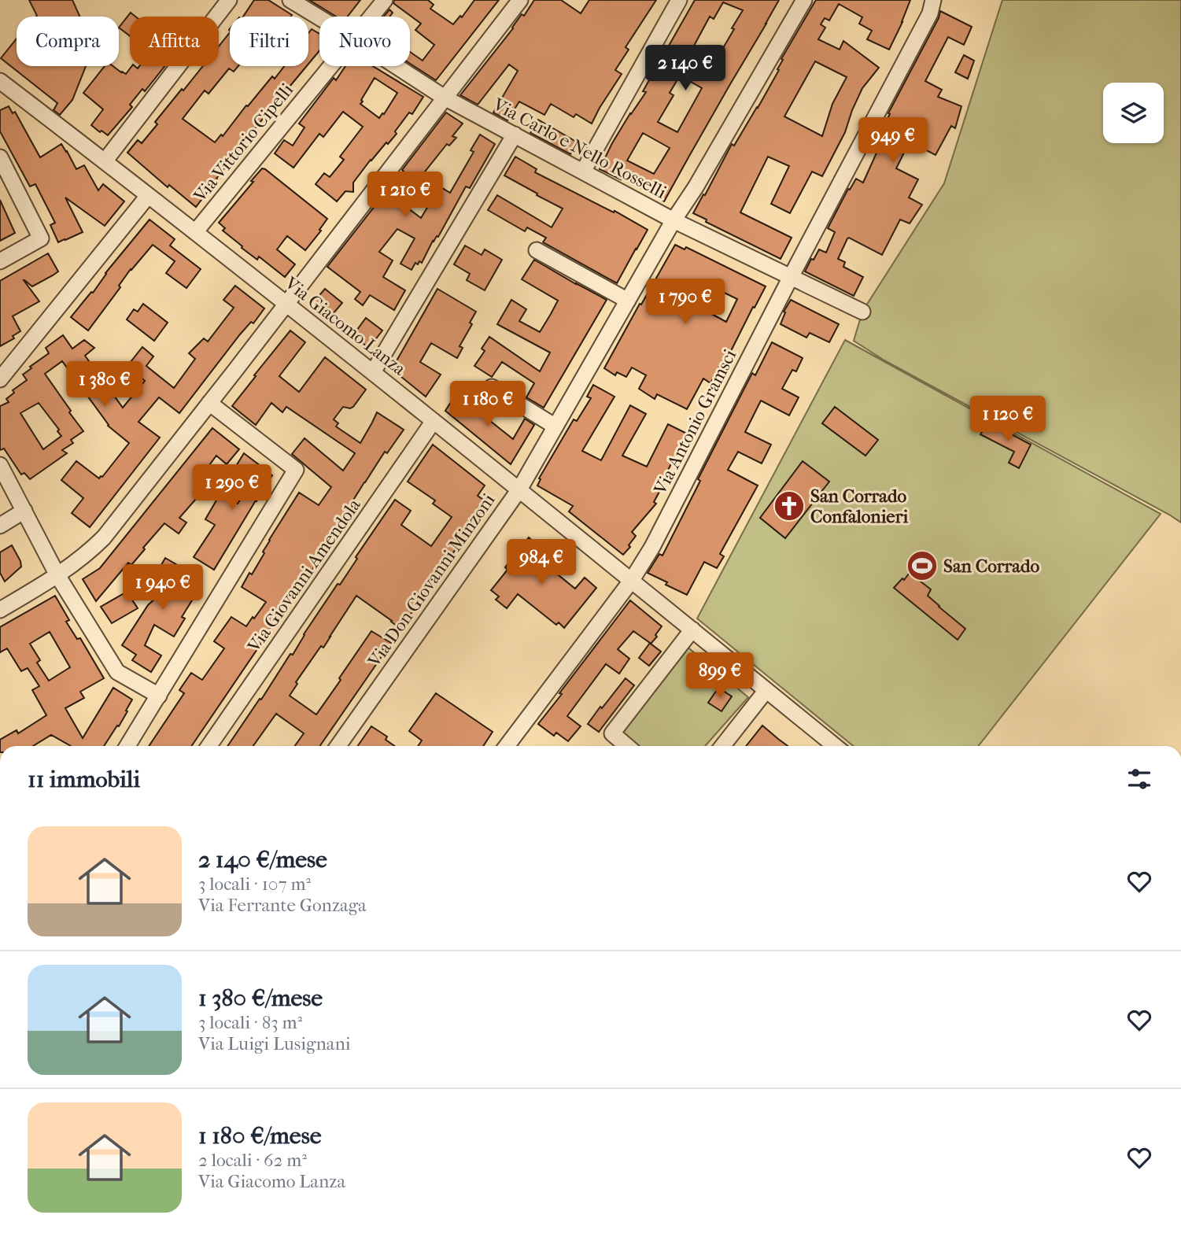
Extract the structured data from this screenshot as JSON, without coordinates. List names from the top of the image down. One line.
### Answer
{"streets":{"street":["Via Vittorio Cipelli","Via Carlo e Nello Rosselli","Via Giacomo Lanza","Via Antonio Gramsci","Via Giovanni Amendola","Via Don Giovanni Minzoni"]},"crossings":[["Via Vittorio Cipelli","Via Giacomo Lanza"],["Via Carlo e Nello Rosselli","Via Antonio Gramsci"],["Via Carlo e Nello Rosselli","Via Don Giovanni Minzoni"],["Via Giacomo Lanza","Via Antonio Gramsci"],["Via Giacomo Lanza","Via Giovanni Amendola"],["Via Giacomo Lanza","Via Don Giovanni Minzoni"]],"places":{"church":["San Corrado Confalonieri"],"sports":["San Corrado"]},"page":{"chip":["Compra","Affitta","Filtri","Nuovo"],"price":["2 140 €","949 €","1 210 €","1 790 €","1 380 €","1 180 €","1 120 €","1 290 €","984 €","1 940 €","899 €"],"heading":"11 immobili","list":[{"name":"2 140 €/mese","note":"3 locali · 107 m² · Via Ferrante Gonzaga"},{"name":"1 380 €/mese","note":"3 locali · 83 m² · Via Luigi Lusignani"},{"name":"1 180 €/mese","note":"2 locali · 62 m² · Via Giacomo Lanza"}]}}
